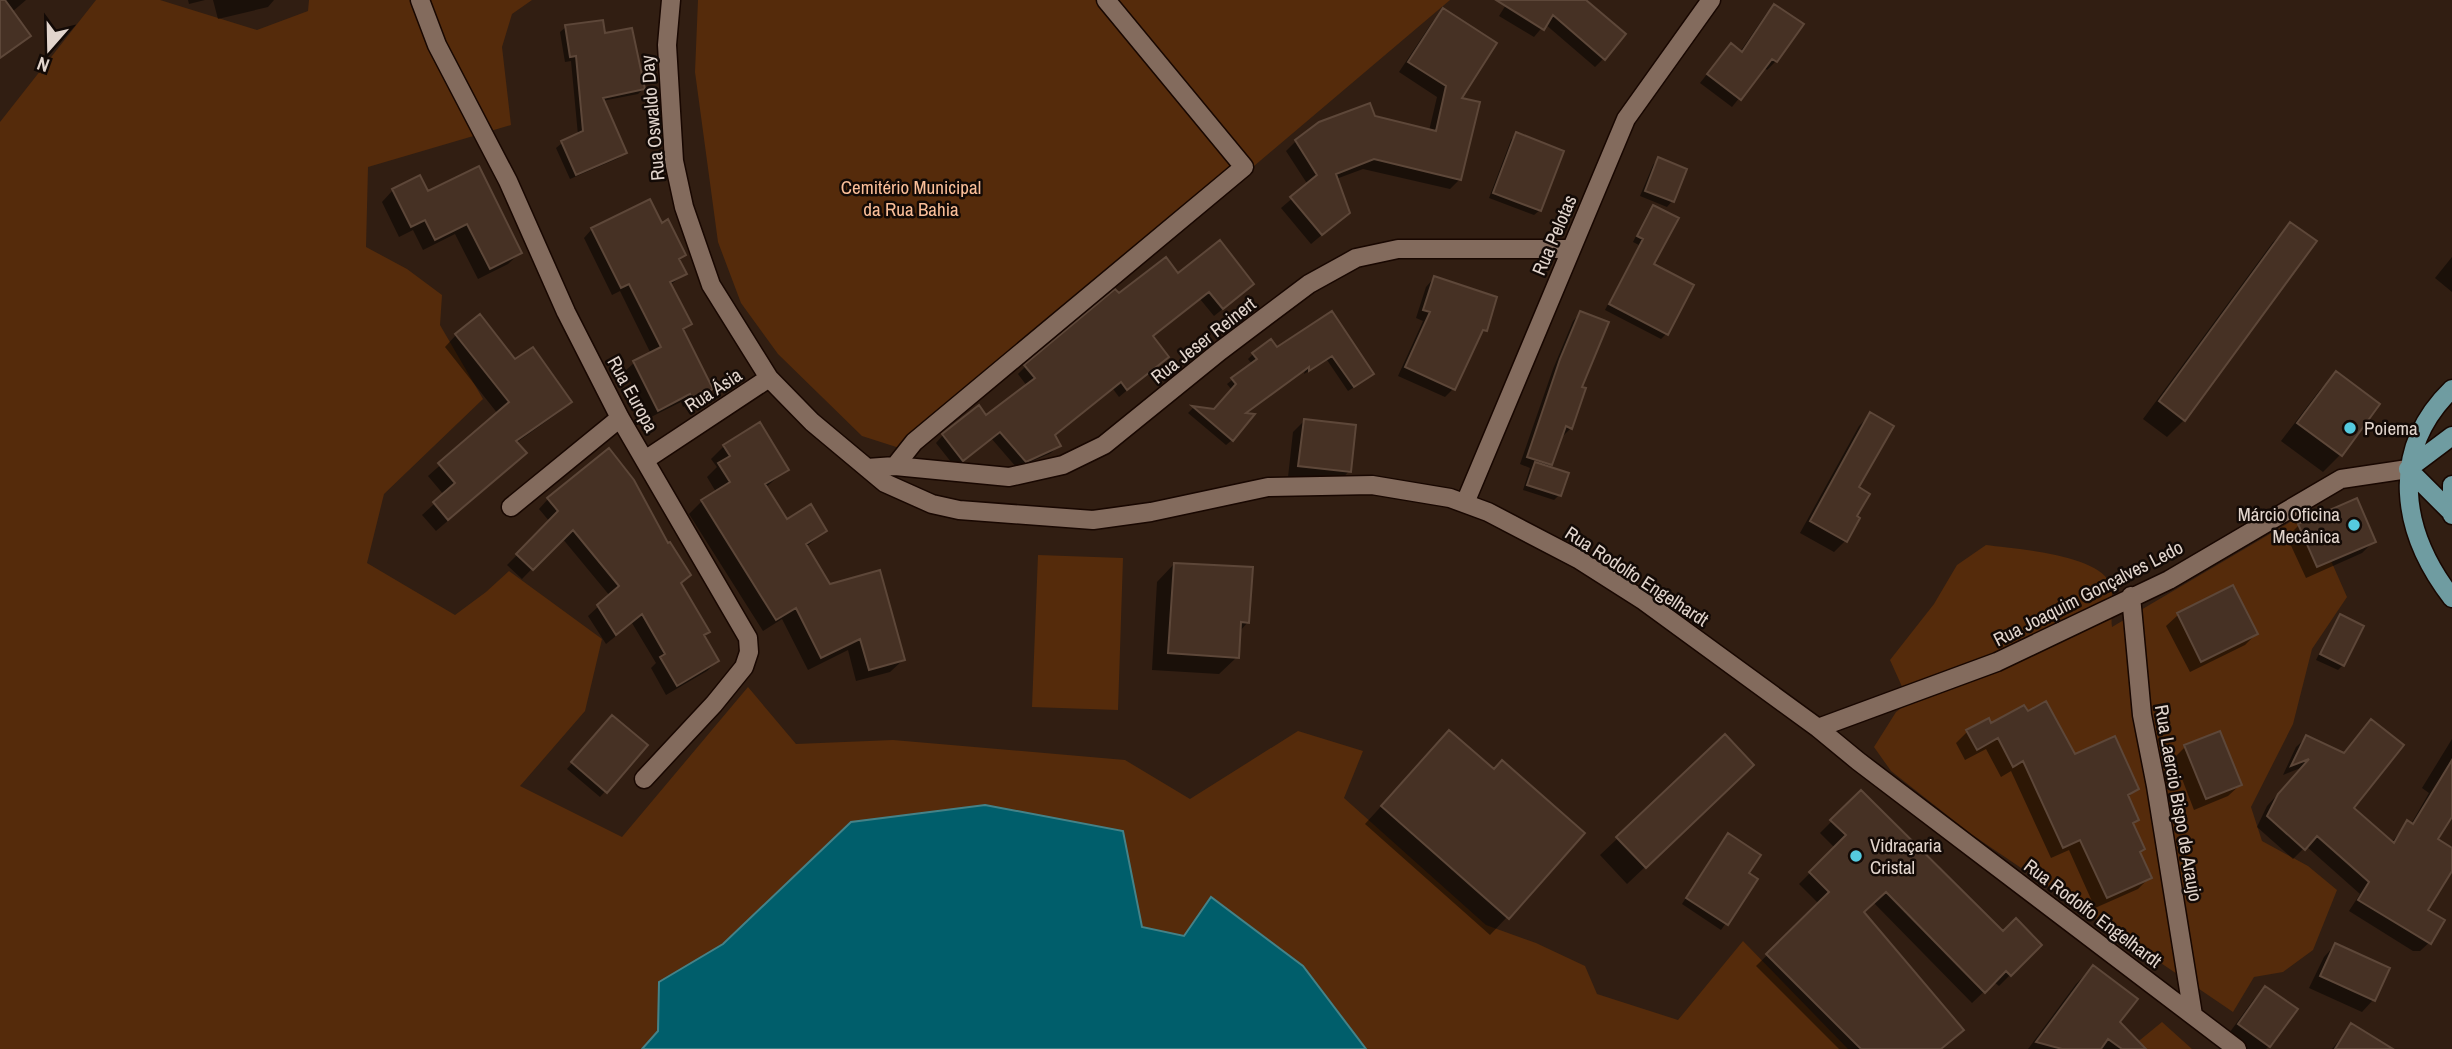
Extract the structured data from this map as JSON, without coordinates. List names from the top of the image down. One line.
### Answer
{"streets":{"street":["Rua Oswaldo Day","Rua Pelotas","Rua Jeser Reinert","Rua Ásia","Rua Europa","Rua Rodolfo Engelhardt","Rua Joaquim Gonçalves Ledo","Rua Laercio Bispo de Araujo"]},"crossings":[["Rua Oswaldo Day","Rua Ásia"],["Rua Oswaldo Day","Rua Rodolfo Engelhardt"],["Rua Pelotas","Rua Jeser Reinert"],["Rua Pelotas","Rua Rodolfo Engelhardt"],["Rua Jeser Reinert","Rua Rodolfo Engelhardt"],["Rua Ásia","Rua Europa"],["Rua Ásia","Rua Rodolfo Engelhardt"],["Rua Rodolfo Engelhardt","Rua Joaquim Gonçalves Ledo"],["Rua Rodolfo Engelhardt","Rua Laercio Bispo de Araujo"],["Rua Joaquim Gonçalves Ledo","Rua Laercio Bispo de Araujo"]],"parks":["Cemitério Municipal da Rua Bahia"],"places":["Poiema","Márcio Oficina Mecânica","Vidraçaria Cristal"],"north":"bottom"}
